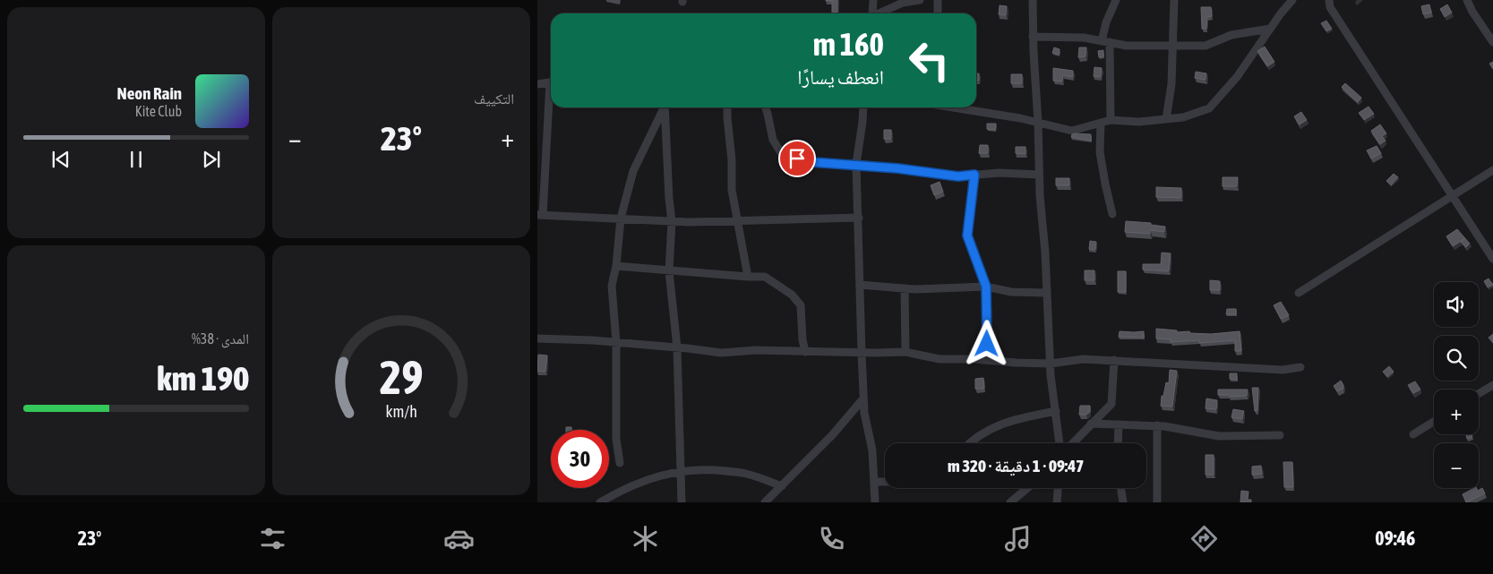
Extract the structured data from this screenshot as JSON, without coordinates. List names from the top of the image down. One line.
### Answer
{"page":{"tile":["التكييف",["المدى · 38%","190 km"]],"turn":["160 m","انعطف يسارًا"],"song":["Neon Rain","Kite Club"],"heat":["−","23°","+"],"map_buttons":["+","−"],"limit":"30","trip":"09:47 · 1 دقيقة · 320 m","tabs":["09:46","23°"],"gauge":["29","km/h"]}}
